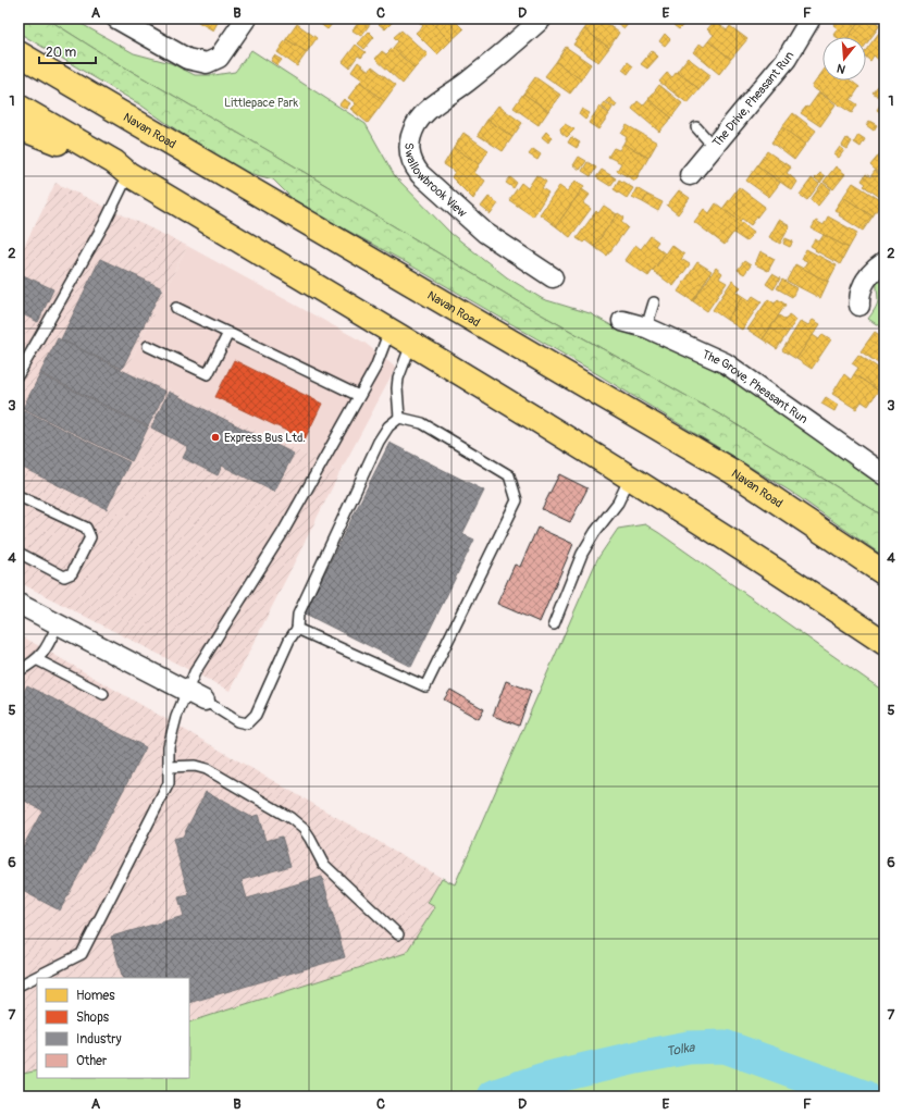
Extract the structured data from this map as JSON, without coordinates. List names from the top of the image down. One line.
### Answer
{"streets":{"highway":["Navan Road"],"street":["The Drive, Pheasant Run","Swallowbrook View","The Grove, Pheasant Run"]},"water":["Tolka"],"parks":["Littlepace Park"],"places":["Express Bus Ltd."],"legend":["Homes","Shops","Industry","Other"],"scale_bar":"20 m","north":"bottom","grid":{"columns":["A","B","C","D","E","F"],"rows":["1","2","3","4","5","6","7"]}}
